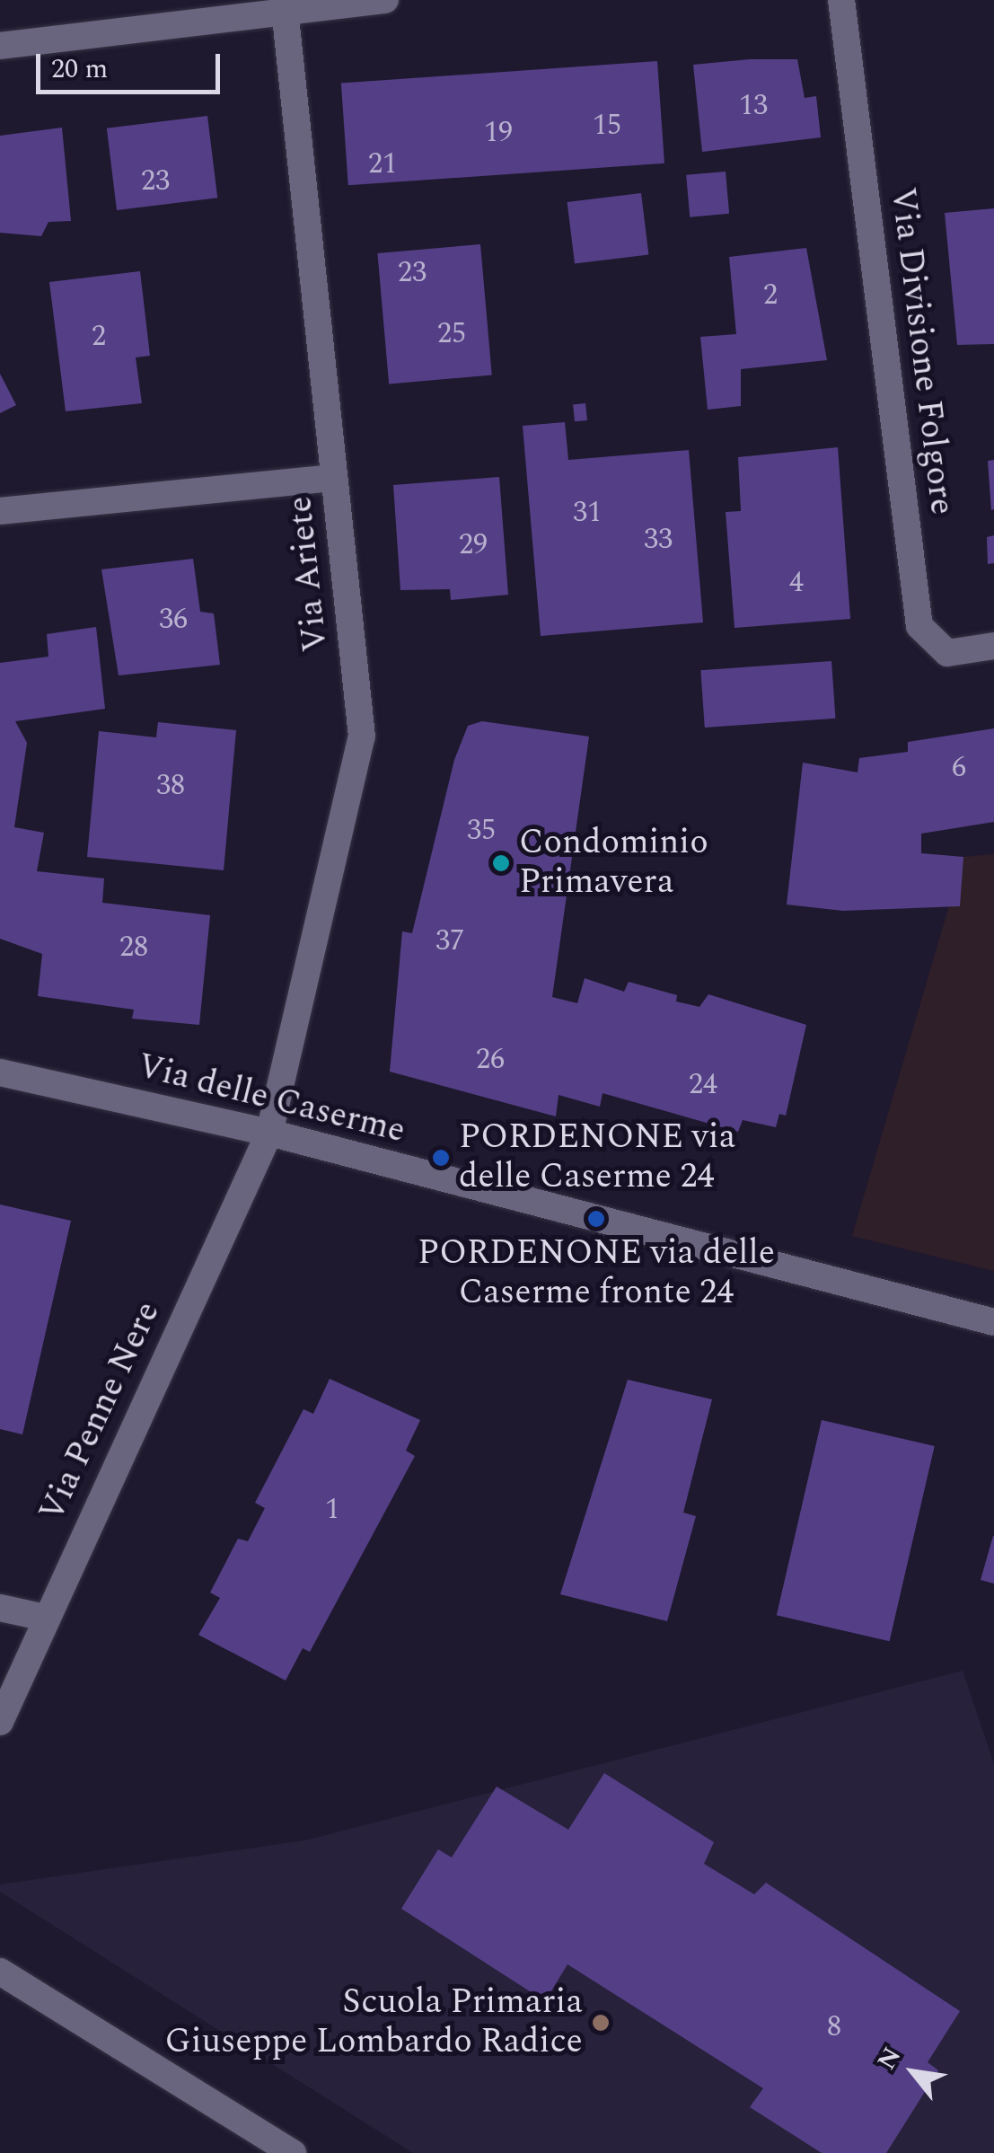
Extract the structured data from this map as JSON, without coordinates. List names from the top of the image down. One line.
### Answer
{"streets":{"street":["Via Divisione Folgore","Via Ariete","Via delle Caserme","Via Penne Nere"]},"crossings":[["Via Ariete","Via delle Caserme"],["Via Ariete","Via Penne Nere"],["Via delle Caserme","Via Penne Nere"]],"places":["Condominio Primavera","PORDENONE via delle Caserme 24","PORDENONE via delle Caserme fronte 24","Scuola Primaria Giuseppe Lombardo Radice"],"house_numbers":["13","15","19","21","23","23","2","25","2","31","33","29","4","36","6","38","35","37","28","26","24","1","8"],"scale_bar":"20 m","north":"top left"}
